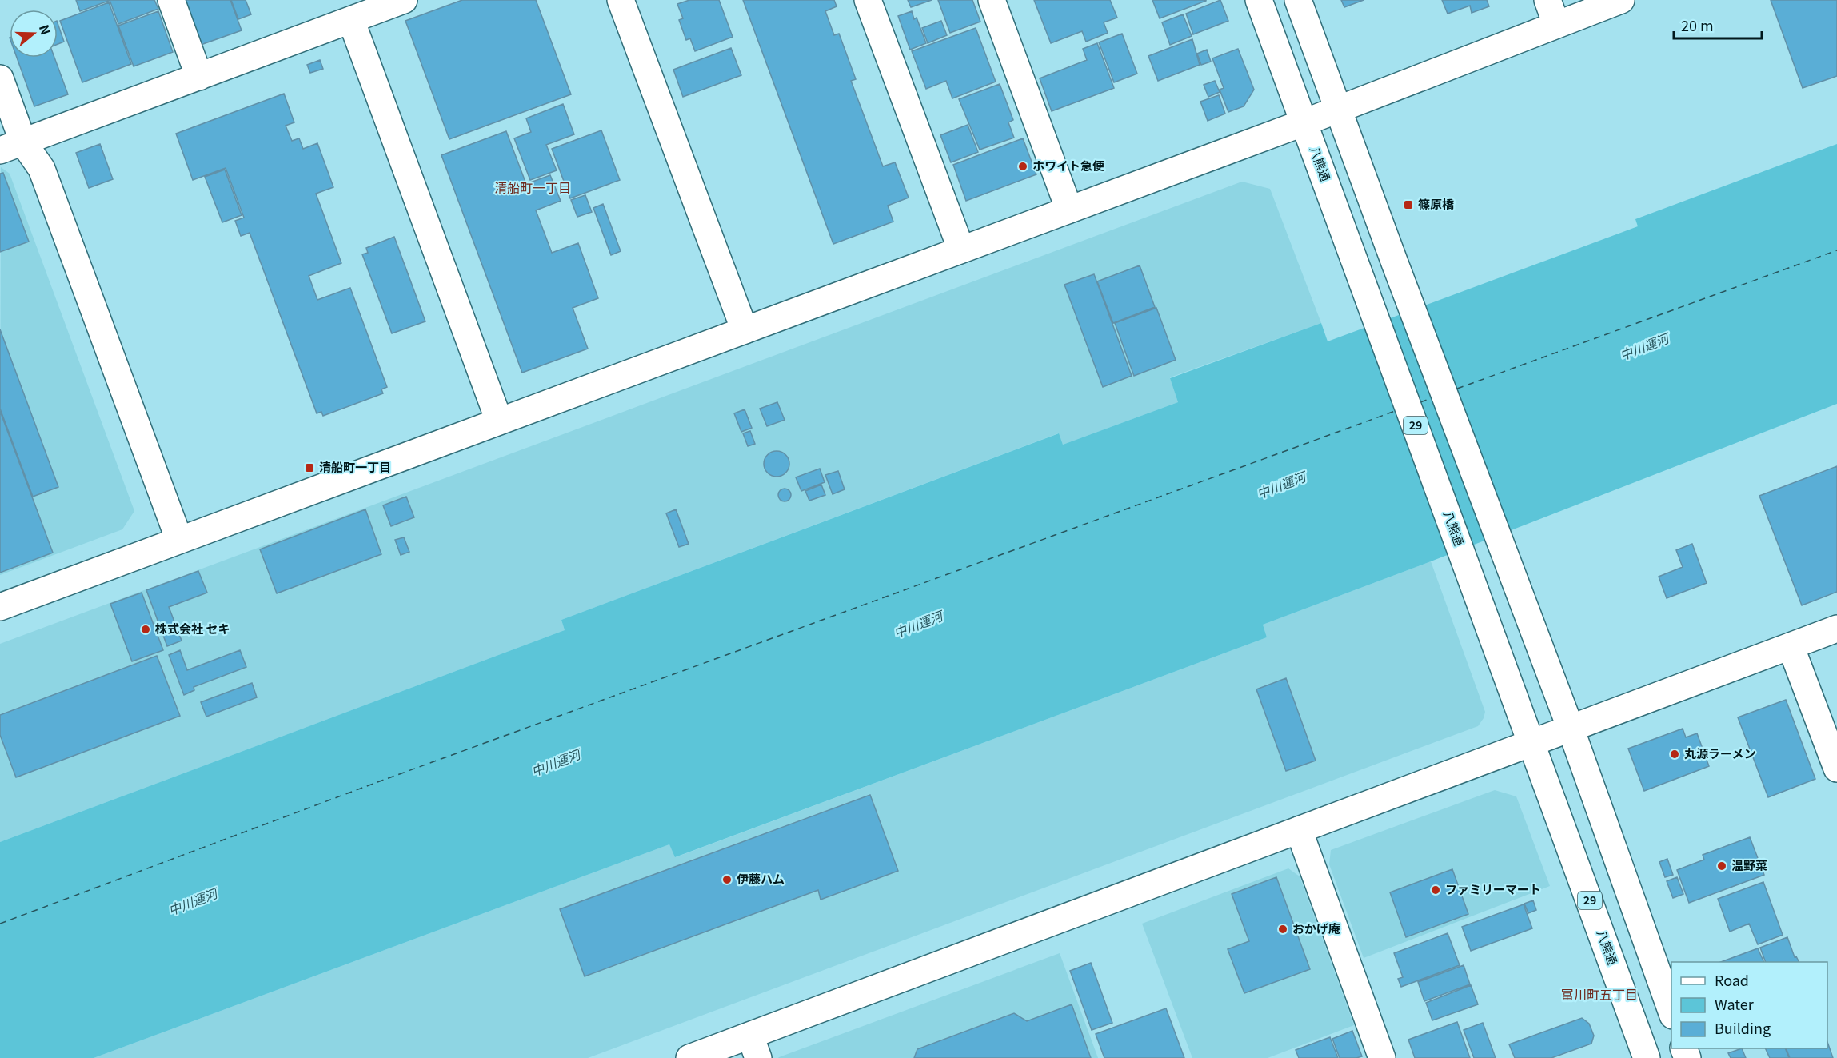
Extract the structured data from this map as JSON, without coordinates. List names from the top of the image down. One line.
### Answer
{"streets":{"street":["八熊通","29"]},"districts":["清船町一丁目","富川町五丁目"],"water":["中川運河"],"places":{"other":["ホワイト急便","株式会社 セキ","丸源ラーメン","温野菜","伊藤ハム","ファミリーマート","おかげ庵"],"transit":["篠原橋","清船町一丁目"]},"legend":["Road","Water","Building"],"scale_bar":"20 m","north":"right"}
